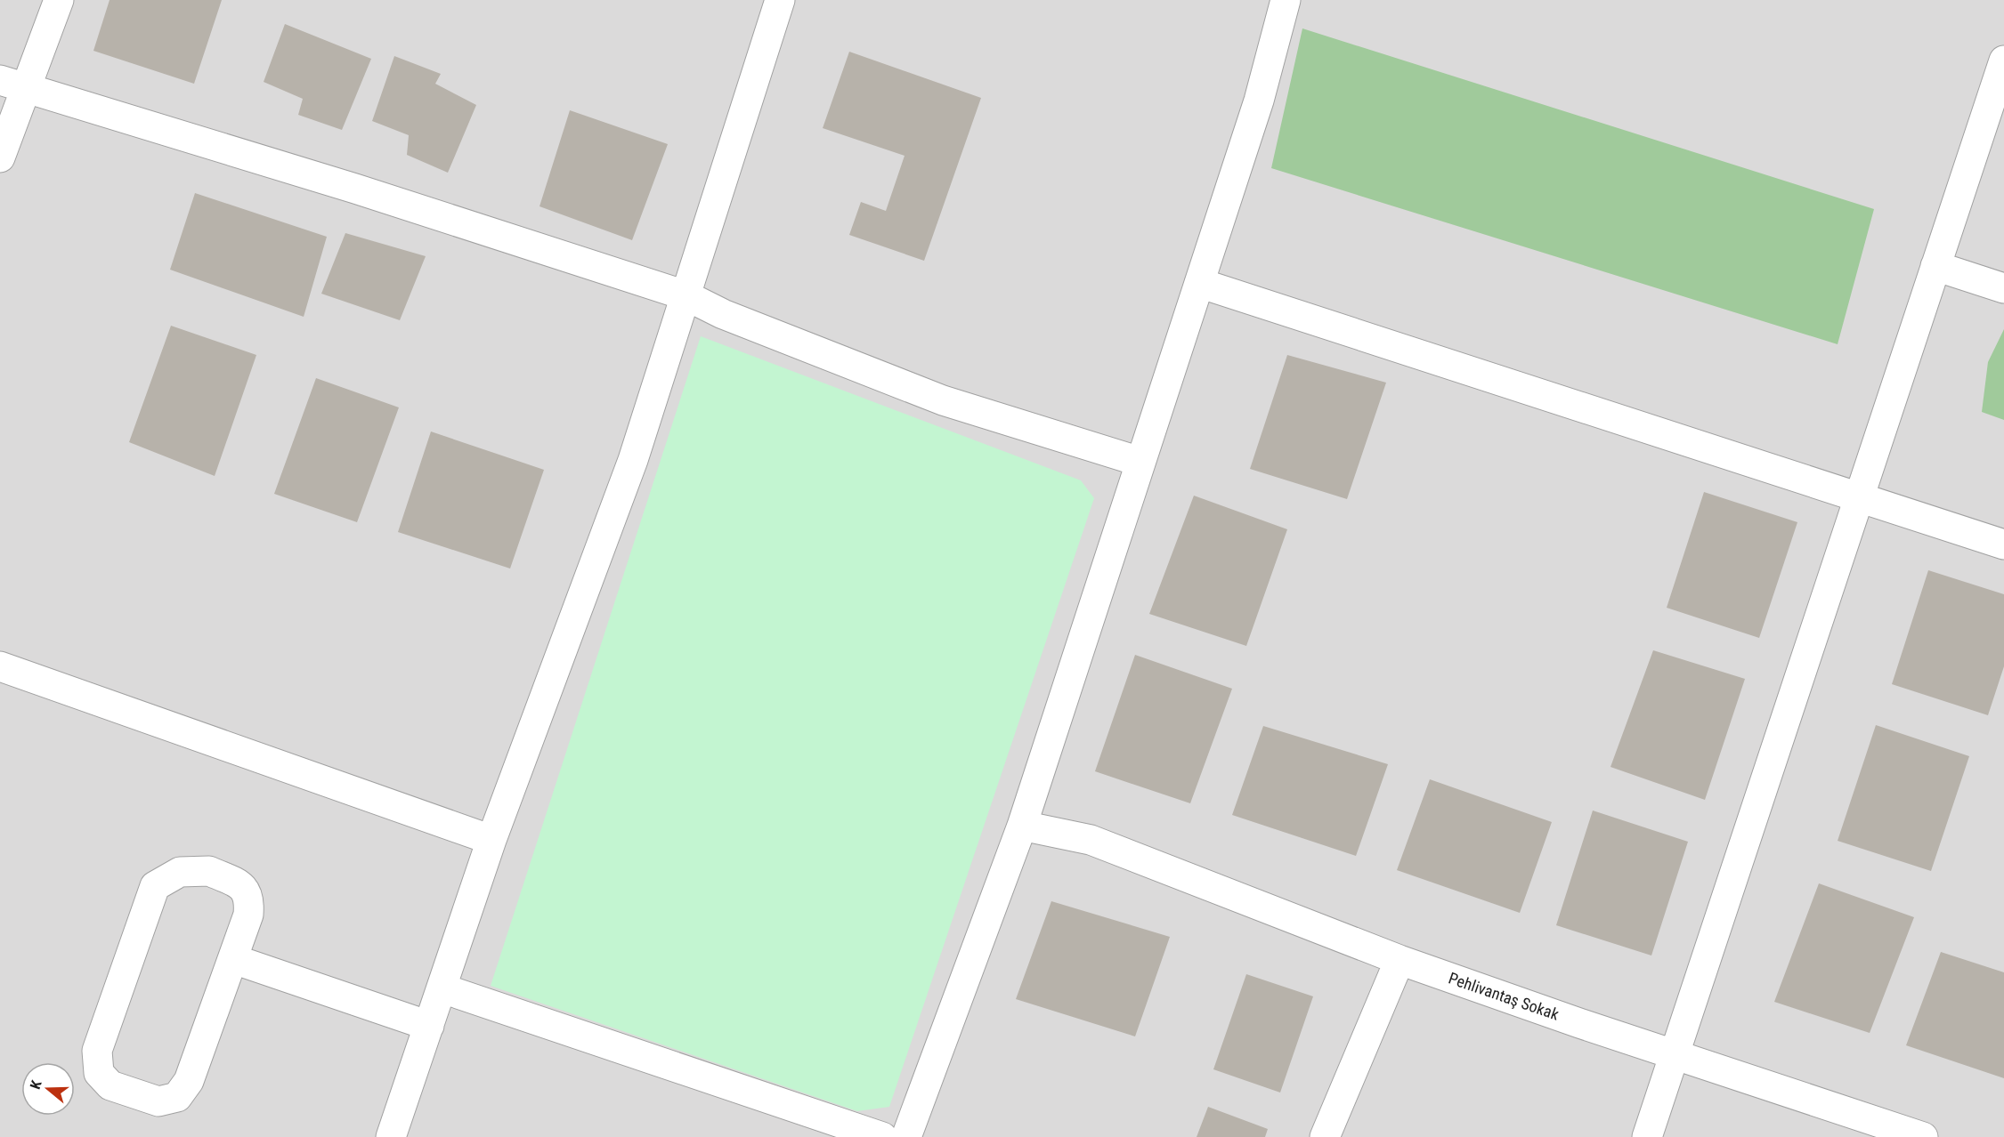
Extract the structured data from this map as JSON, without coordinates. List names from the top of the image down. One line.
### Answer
{"streets":{"street":["Pehlivantaş Sokak"]},"north":"left"}
